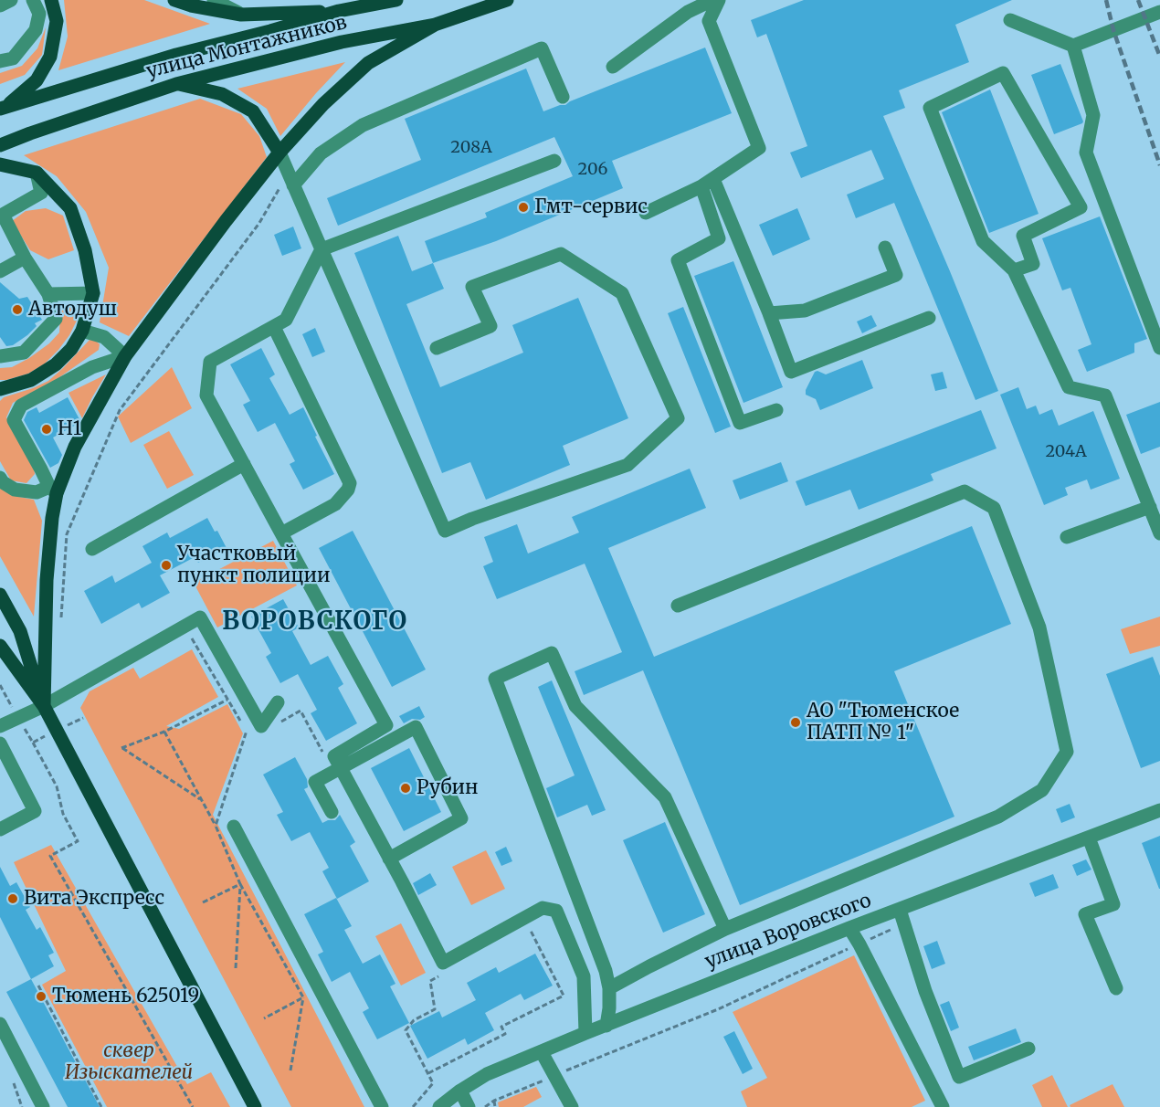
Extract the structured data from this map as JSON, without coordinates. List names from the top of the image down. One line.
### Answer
{"streets":{"main road":["улица Монтажников"],"street":["улица Воровского"]},"districts":["ВОРОВСКОГО"],"parks":["сквер Изыскателей"],"places":["Гмт-сервис","Автодуш","Н1","Участковый пункт полиции","АО \"Тюменское ПАТП № 1\"","Рубин","Вита Экспресс","Тюмень 625019"],"house_numbers":["208А","206","204А"]}
